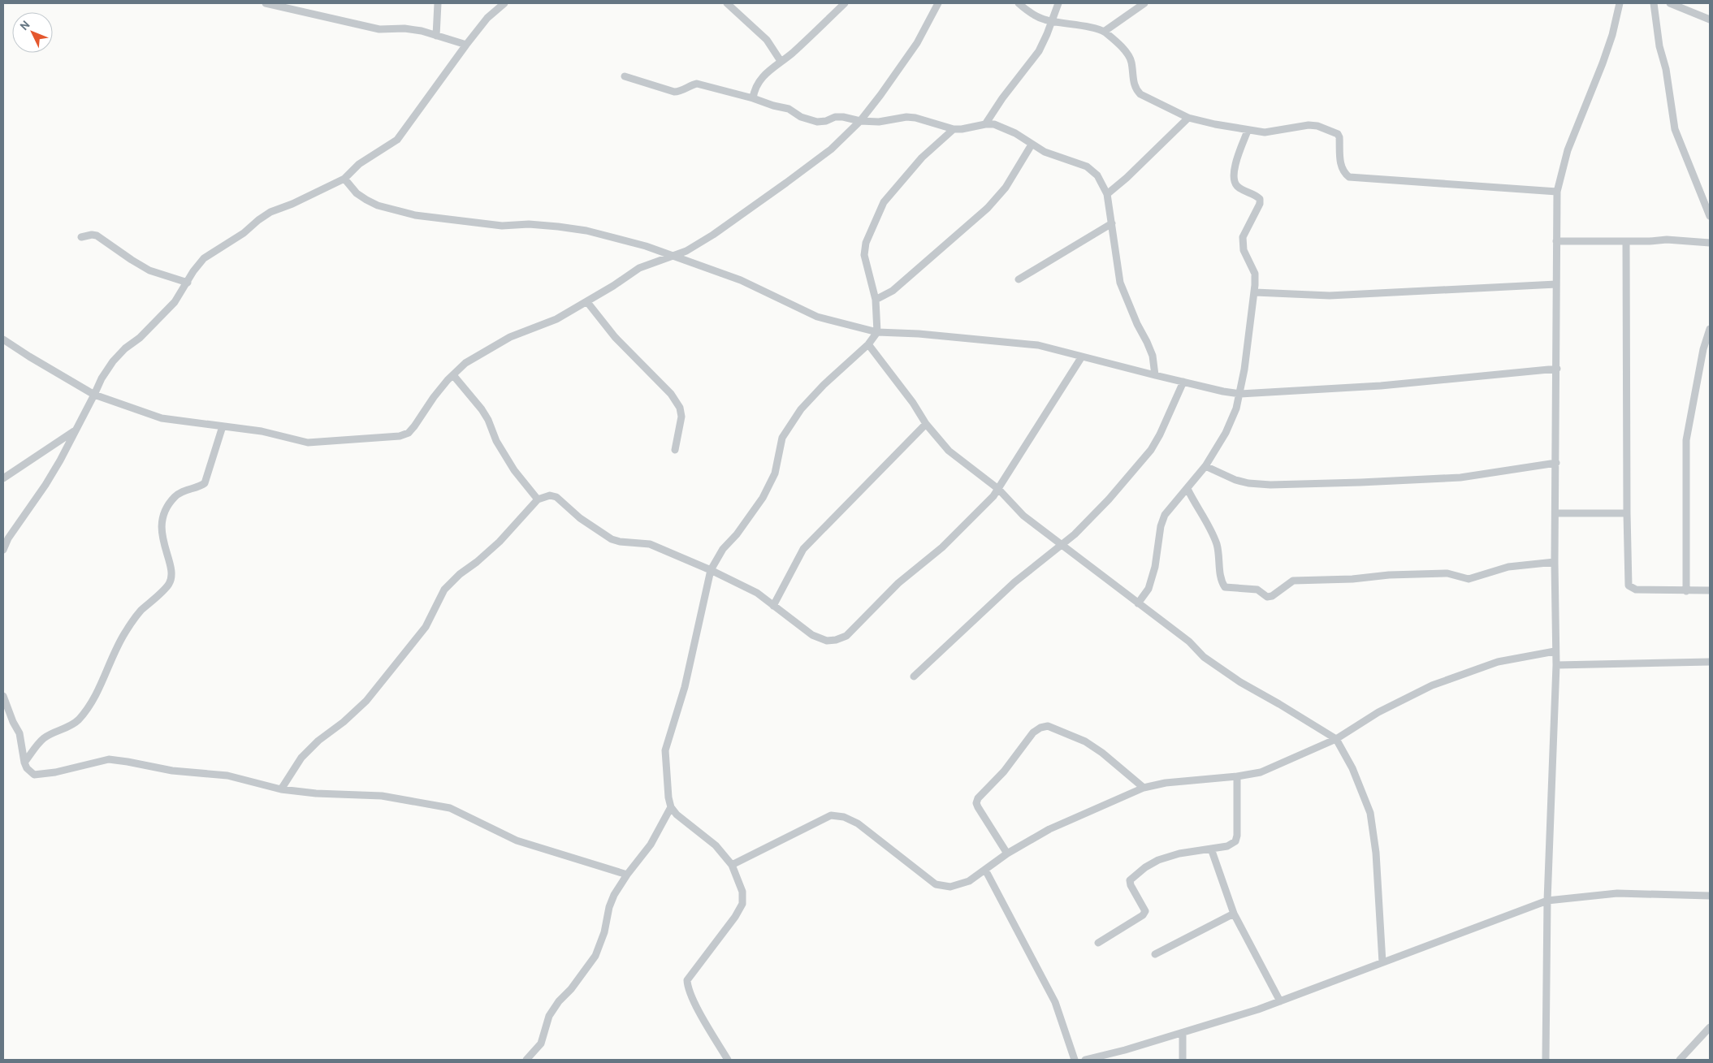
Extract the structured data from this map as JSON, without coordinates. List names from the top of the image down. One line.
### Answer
{"north":"top left"}
